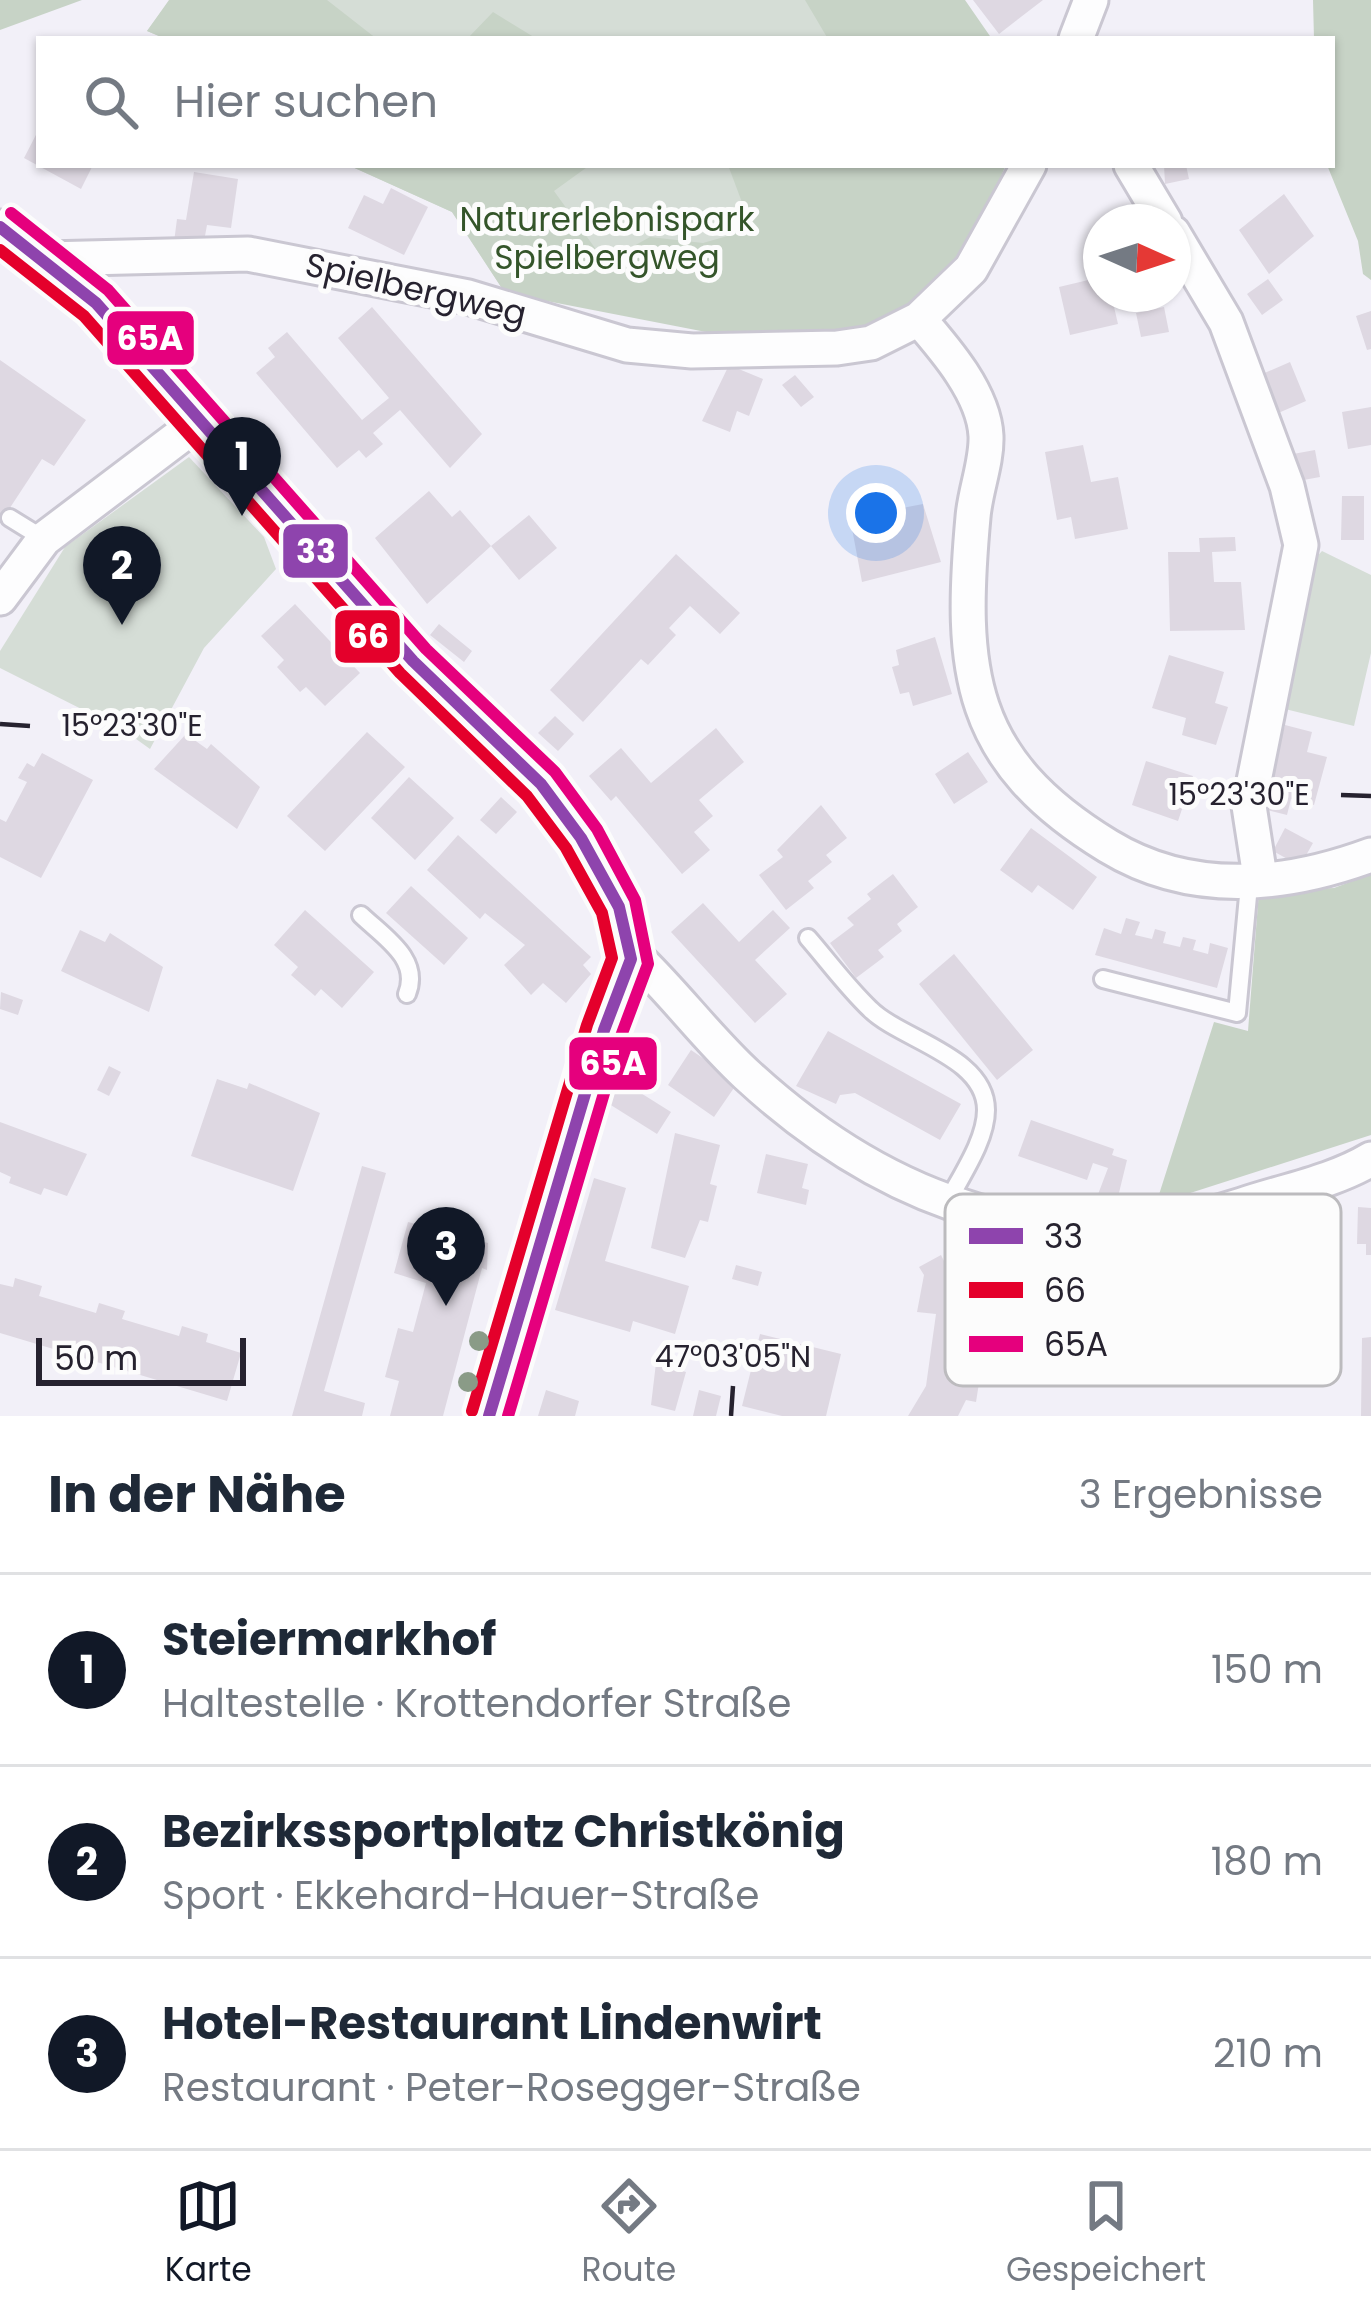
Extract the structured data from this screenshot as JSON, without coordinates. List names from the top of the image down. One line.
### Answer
{"streets":{"street":["Spielbergweg"]},"parks":["Naturerlebnispark Spielbergweg"],"lines":["transit line 65A","transit line 33","transit line 66"],"legend":["33","66","65A"],"scale_bar":"50 m","north":"right","page":{"search":"Hier suchen","pins":["1","2","3"],"scale":"50 m","heading":["In der Nähe","3 Ergebnisse"],"list":[{"mark":"1","name":"Steiermarkhof","note":"Haltestelle · Krottendorfer Straße","value":"150 m"},{"mark":"2","name":"Bezirkssportplatz Christkönig","note":"Sport · Ekkehard-Hauer-Straße","value":"180 m"},{"mark":"3","name":"Hotel-Restaurant Lindenwirt","note":"Restaurant · Peter-Rosegger-Straße","value":"210 m"}],"nav":["Karte","Route","Gespeichert"]},"coordinates":["15°23'30\"E","47°03'05\"N"]}
